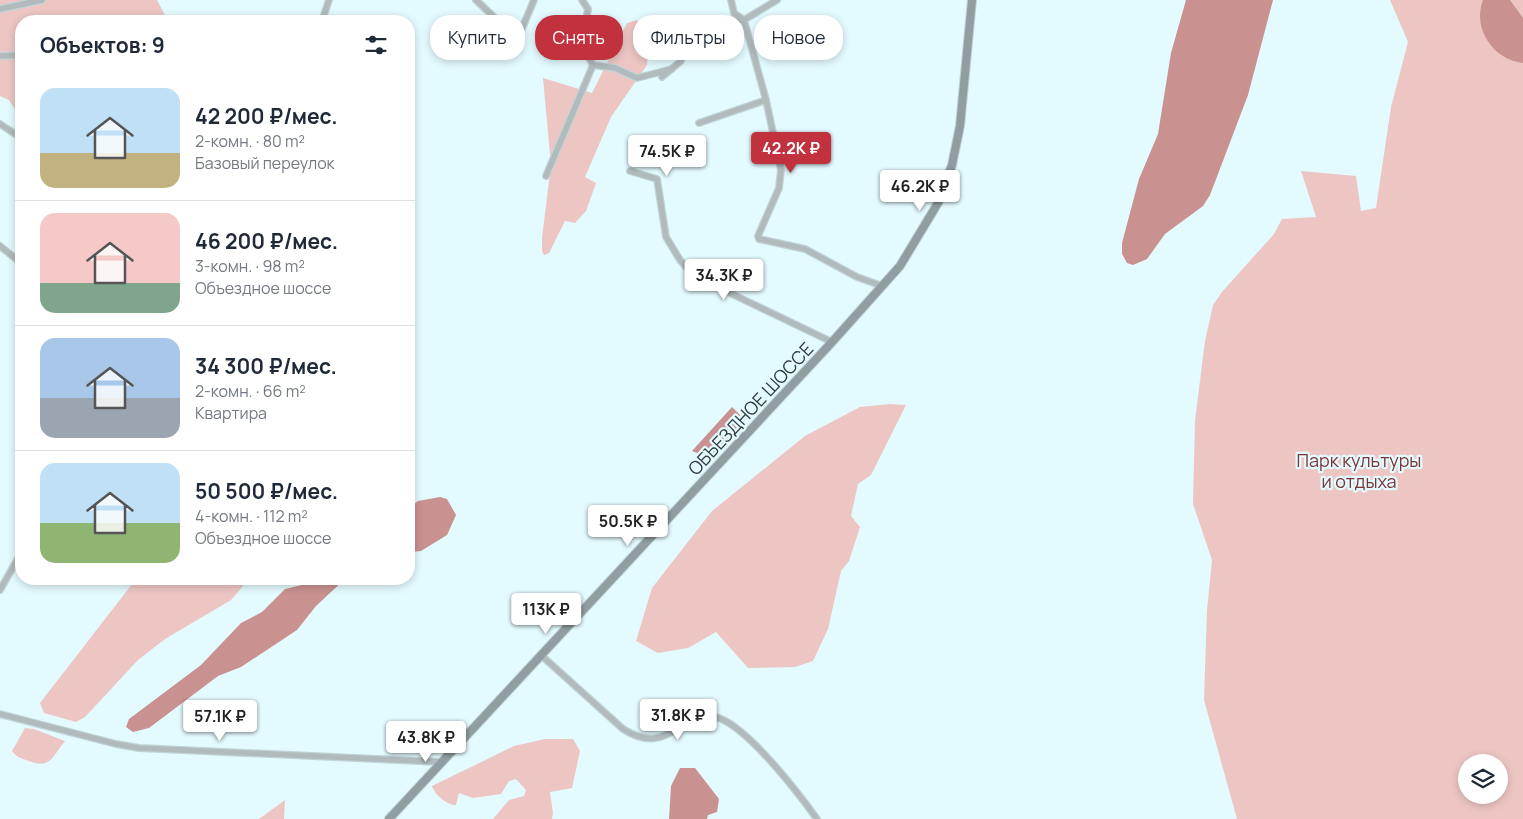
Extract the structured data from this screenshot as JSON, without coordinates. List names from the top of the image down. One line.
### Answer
{"streets":{"main road":["ОБЪЕЗДНОЕ ШОССЕ"]},"parks":["Парк культуры и отдыха"],"page":{"chip":["Купить","Снять","Фильтры","Новое"],"heading":"Объектов: 9","list":[{"name":"42 200 ₽/мес.","note":"2-комн. · 80 m² · Базовый переулок"},{"name":"46 200 ₽/мес.","note":"3-комн. · 98 m² · Объездное шоссе"},{"name":"34 300 ₽/мес.","note":"2-комн. · 66 m² · Квартира"},{"name":"50 500 ₽/мес.","note":"4-комн. · 112 m² · Объездное шоссе"}],"price":["42.2K ₽","74.5K ₽","46.2K ₽","34.3K ₽","50.5K ₽","113K ₽","31.8K ₽","57.1K ₽","43.8K ₽"]}}
